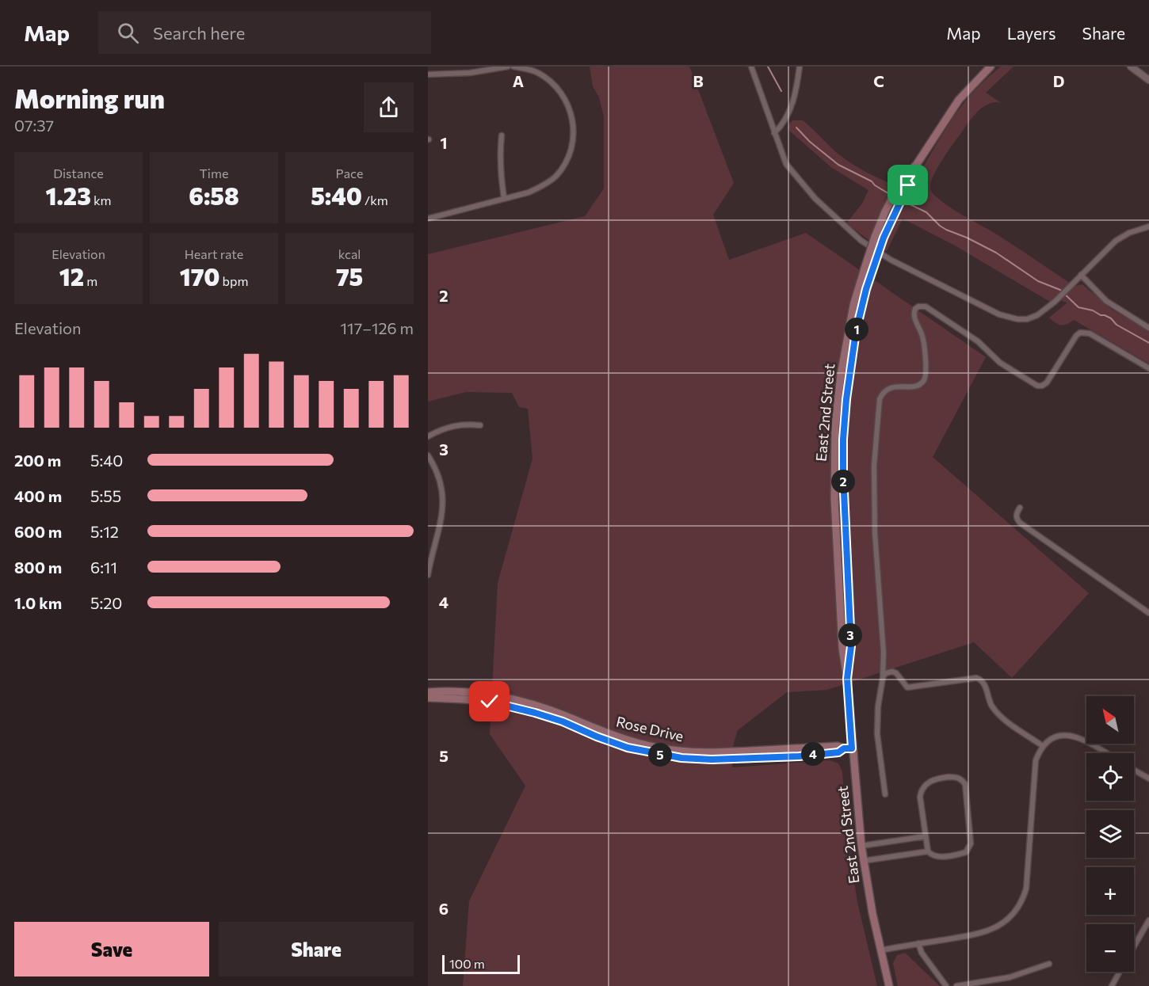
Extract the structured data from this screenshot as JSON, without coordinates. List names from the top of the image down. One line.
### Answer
{"streets":{"main road":["East 2nd Street","Rose Drive"]},"crossings":[["East 2nd Street","Rose Drive"]],"scale_bar":"100 m","north":"top left","page":{"header":"Map","search":"Search here","nav":["Map","Layers","Share"],"heading":["Morning run","07:37"],"stats":[["Distance","1.23 km"],["Time","6:58"],["Pace","5:40 /km"],["Elevation","12 m"],["Heart rate","170 bpm"],["kcal","75"]],"chart":["Elevation","117–126 m"],"pins":["1","2","3","4","5"],"list":[{"name":"200 m","note":"5:40"},{"name":"400 m","note":"5:55"},{"name":"600 m","note":"5:12"},{"name":"800 m","note":"6:11"},{"name":"1.0 km","note":"5:20"}],"map_buttons":["+","−"],"buttons":["Save","Share"],"scale":"100 m"},"grid":{"columns":["A","B","C","D"],"rows":["1","2","3","4","5","6"]}}
